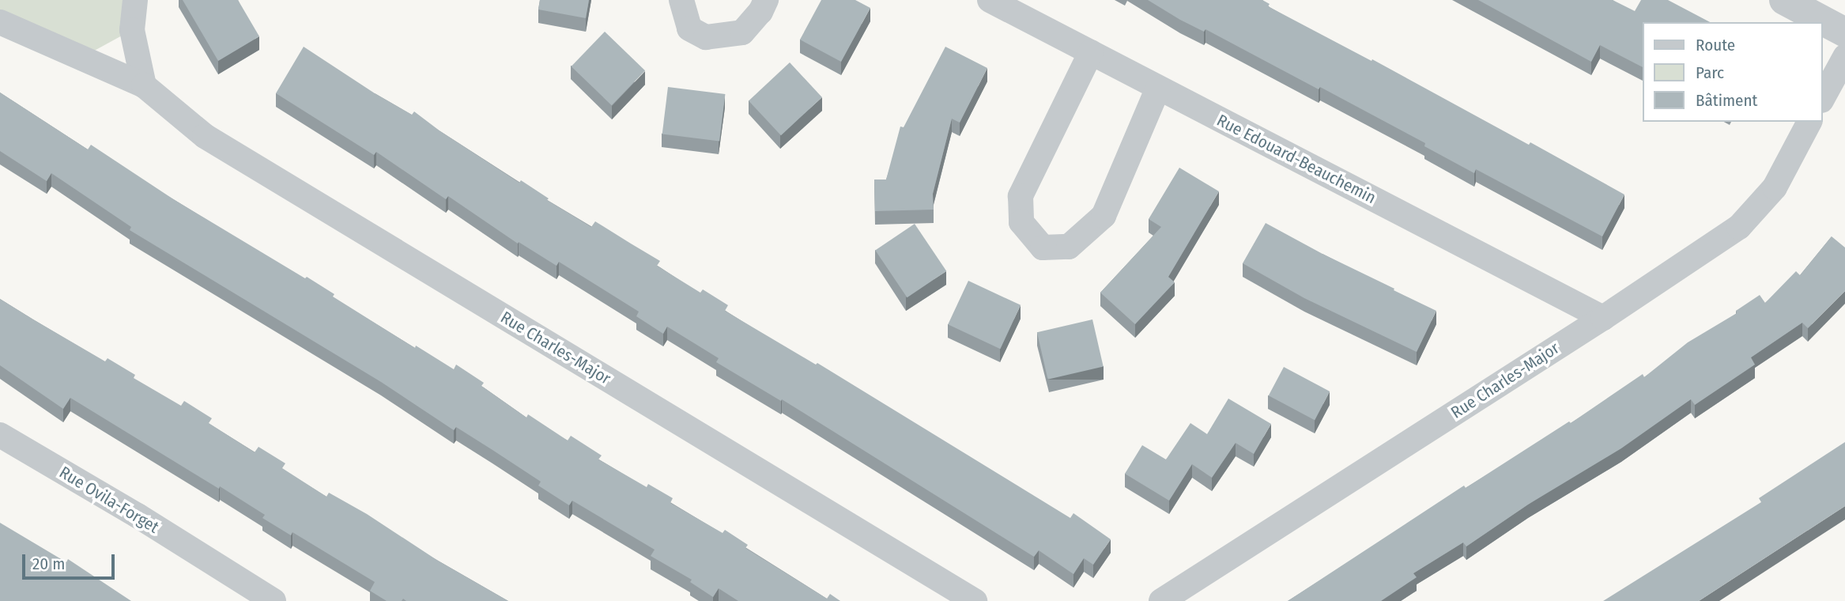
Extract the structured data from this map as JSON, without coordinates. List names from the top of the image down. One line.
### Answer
{"streets":{"street":["Rue Edouard-Beauchemin","Rue Charles-Major","Rue Ovila-Forget"]},"crossings":[["Rue Edouard-Beauchemin","Rue Charles-Major"]],"legend":["Route","Parc","Bâtiment"],"scale_bar":"20 m"}
